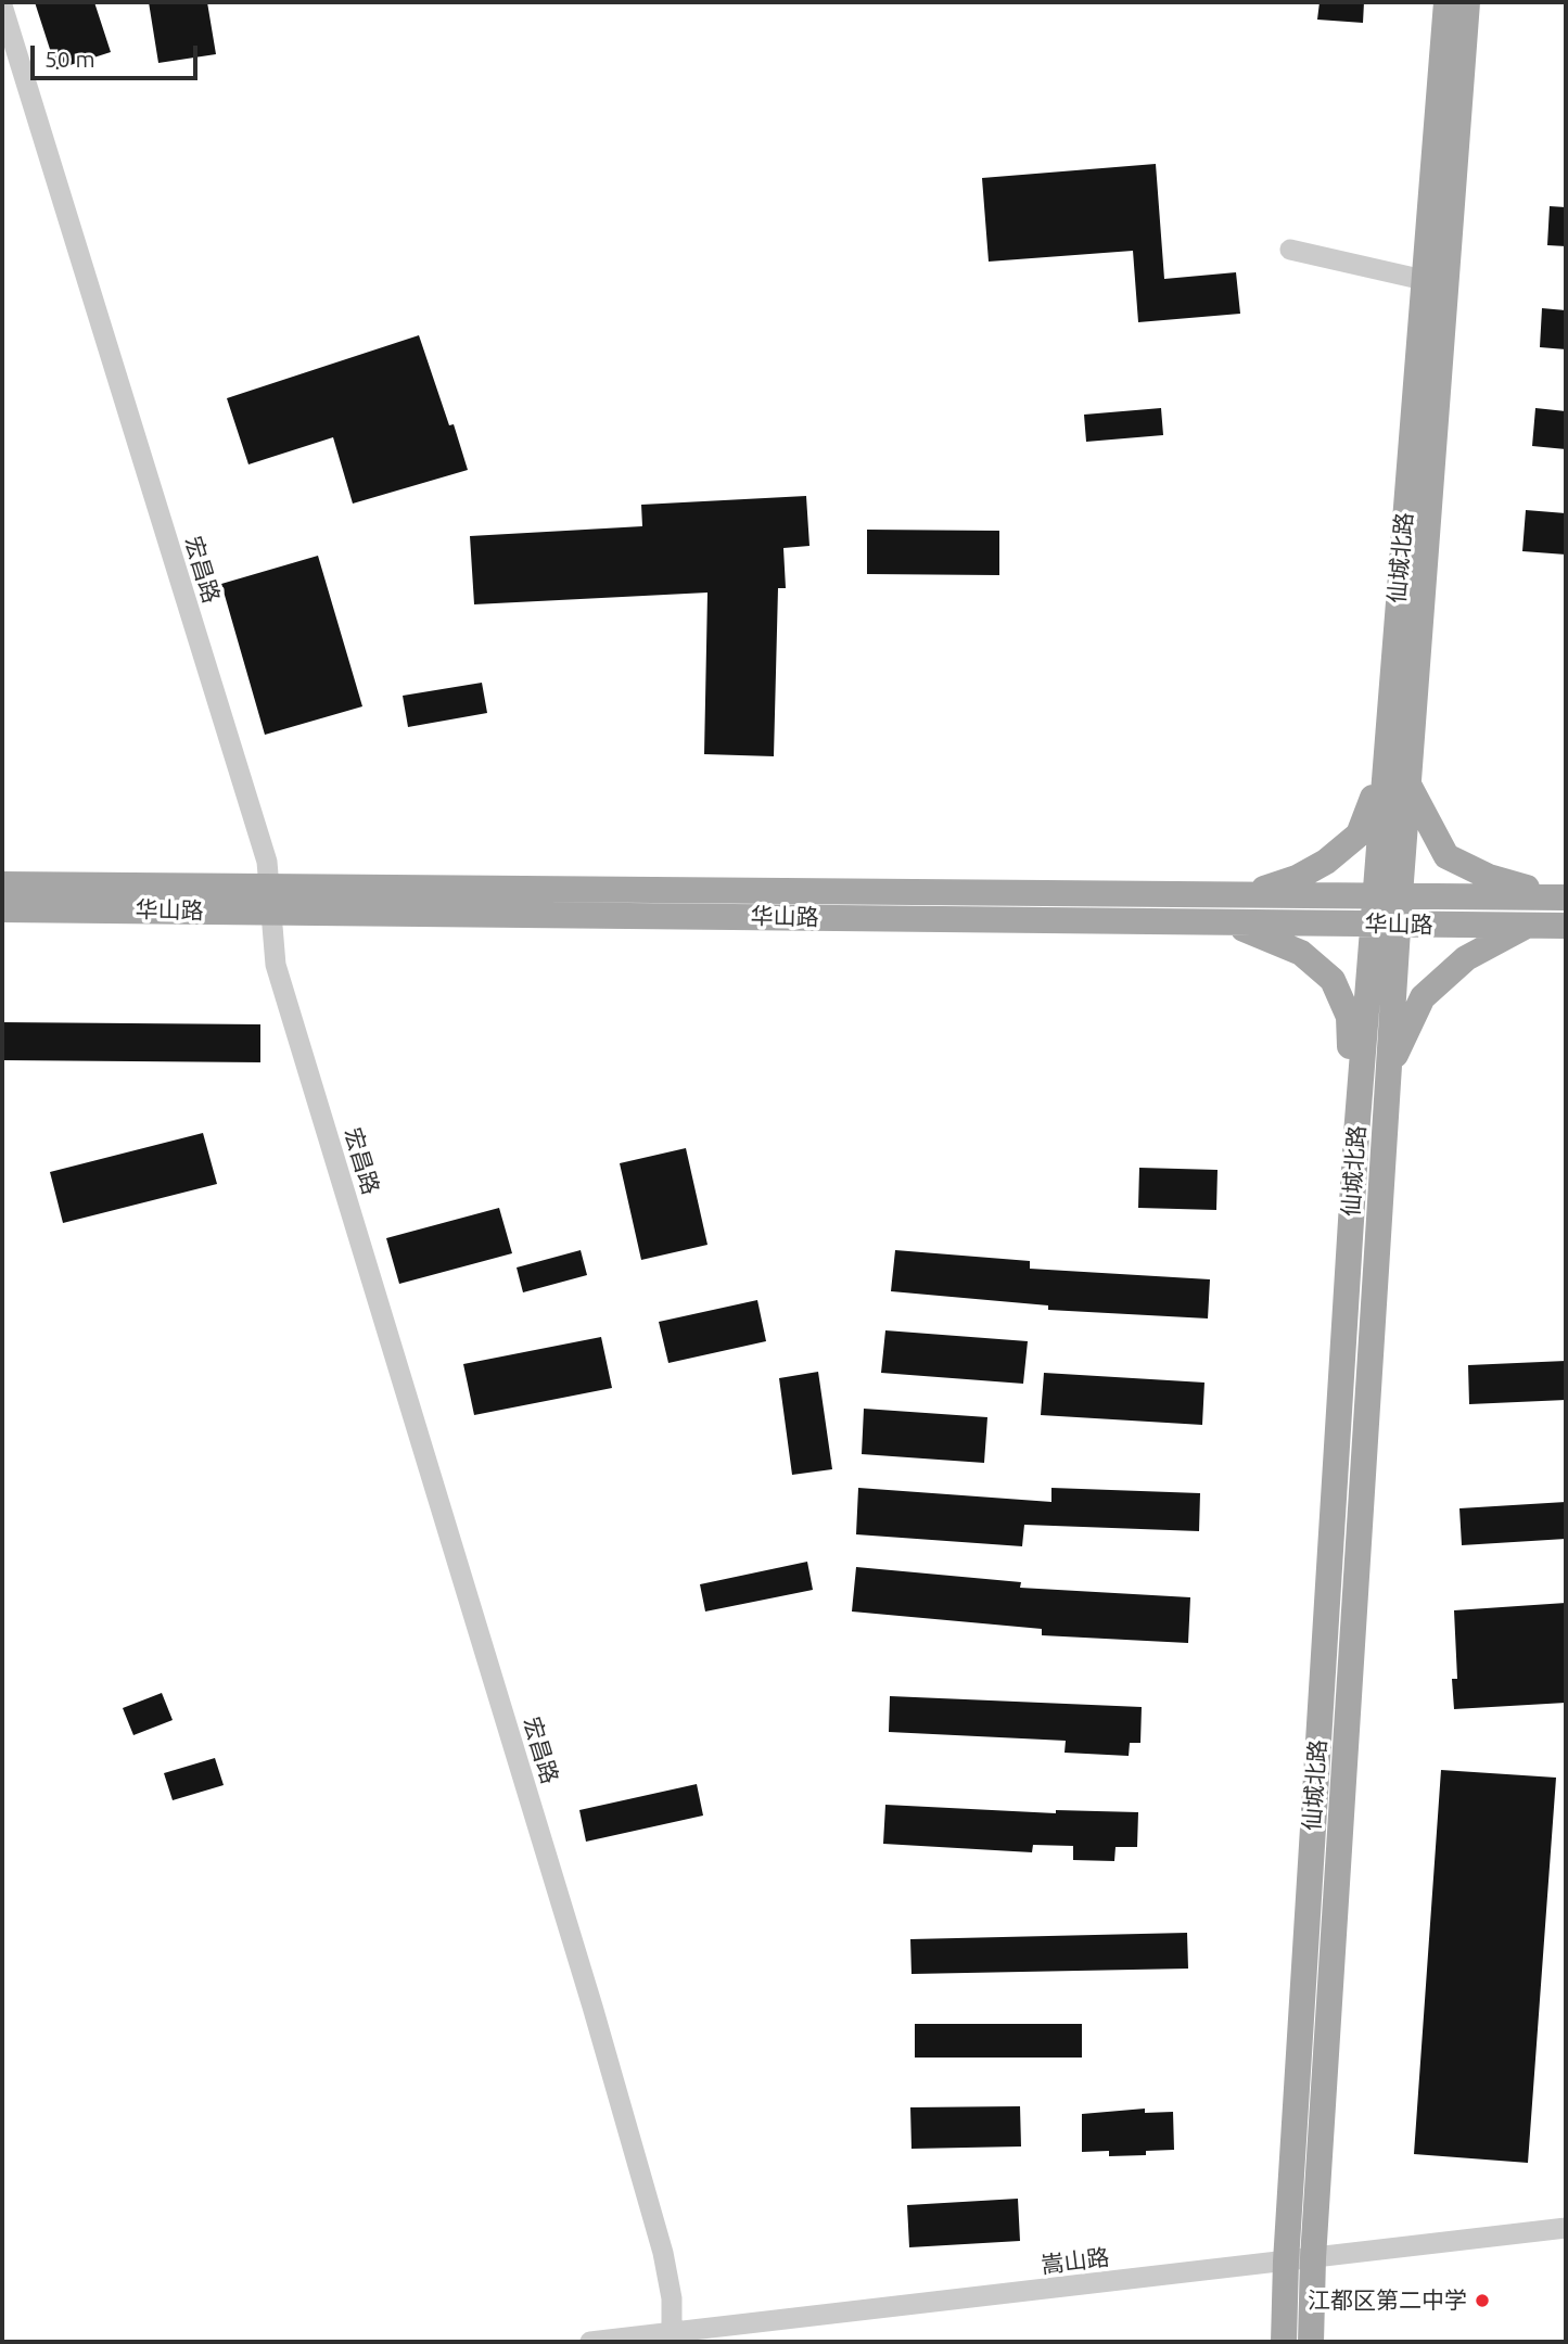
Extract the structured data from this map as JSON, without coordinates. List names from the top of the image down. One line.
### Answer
{"streets":{"main road":["仙城北路","华山路"],"street":["宏昌路","嵩山路"]},"crossings":[["仙城北路","华山路"],["仙城北路","嵩山路"],["宏昌路","华山路"],["宏昌路","嵩山路"]],"places":["江都区第二中学"],"scale_bar":"50 m"}
